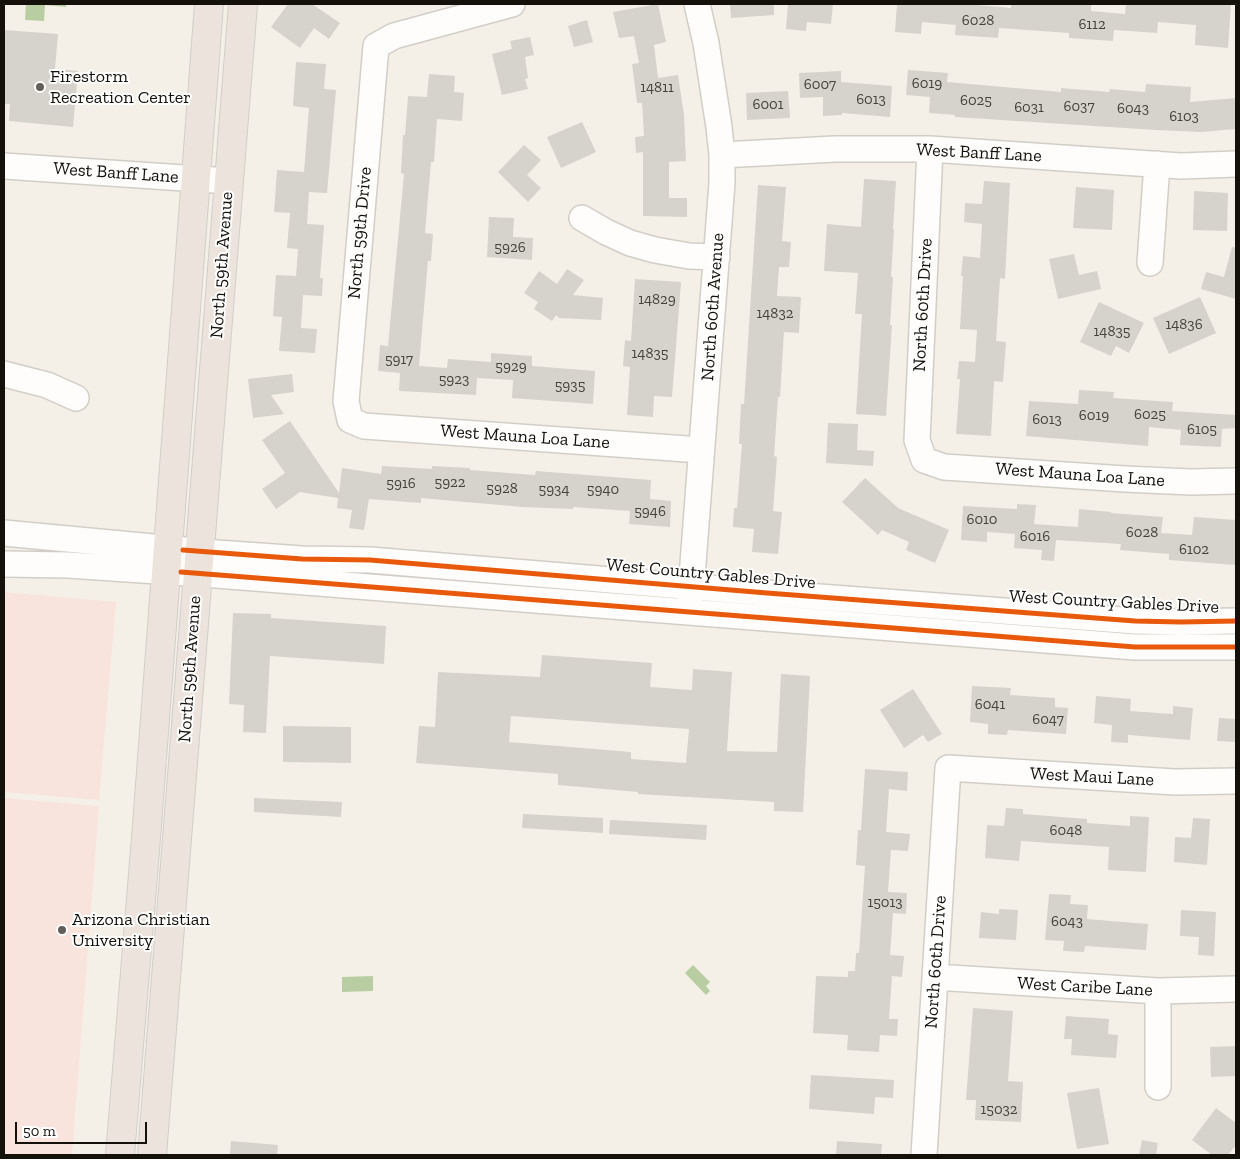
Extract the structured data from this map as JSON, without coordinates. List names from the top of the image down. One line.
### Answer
{"streets":{"main road":["North 59th Avenue"],"street":["West Banff Lane","North 59th Drive","North 60th Drive","North 60th Avenue","West Mauna Loa Lane","West Country Gables Drive","West Maui Lane","West Caribe Lane"]},"crossings":[["West Banff Lane","North 59th Avenue"],["West Banff Lane","North 60th Drive"],["West Banff Lane","North 60th Avenue"],["North 59th Drive","West Mauna Loa Lane"],["North 59th Avenue","West Country Gables Drive"],["North 60th Drive","West Mauna Loa Lane"],["North 60th Drive","West Maui Lane"],["North 60th Drive","West Caribe Lane"],["North 60th Avenue","West Mauna Loa Lane"],["North 60th Avenue","West Country Gables Drive"]],"places":["Firestorm Recreation Center","Arizona Christian University"],"house_numbers":["6028","6112","6019","6007","14811","6013","6025","6001","6037","6031","6043","6103","5926","14829","14832","14836","14835","14835","5917","5929","5923","5935","6025","6019","6013","6105","5922","5916","5928","5934","5940","5946","6010","6028","6016","6102","6041","6047","6048","15013","6043","15032"],"scale_bar":"50 m"}
